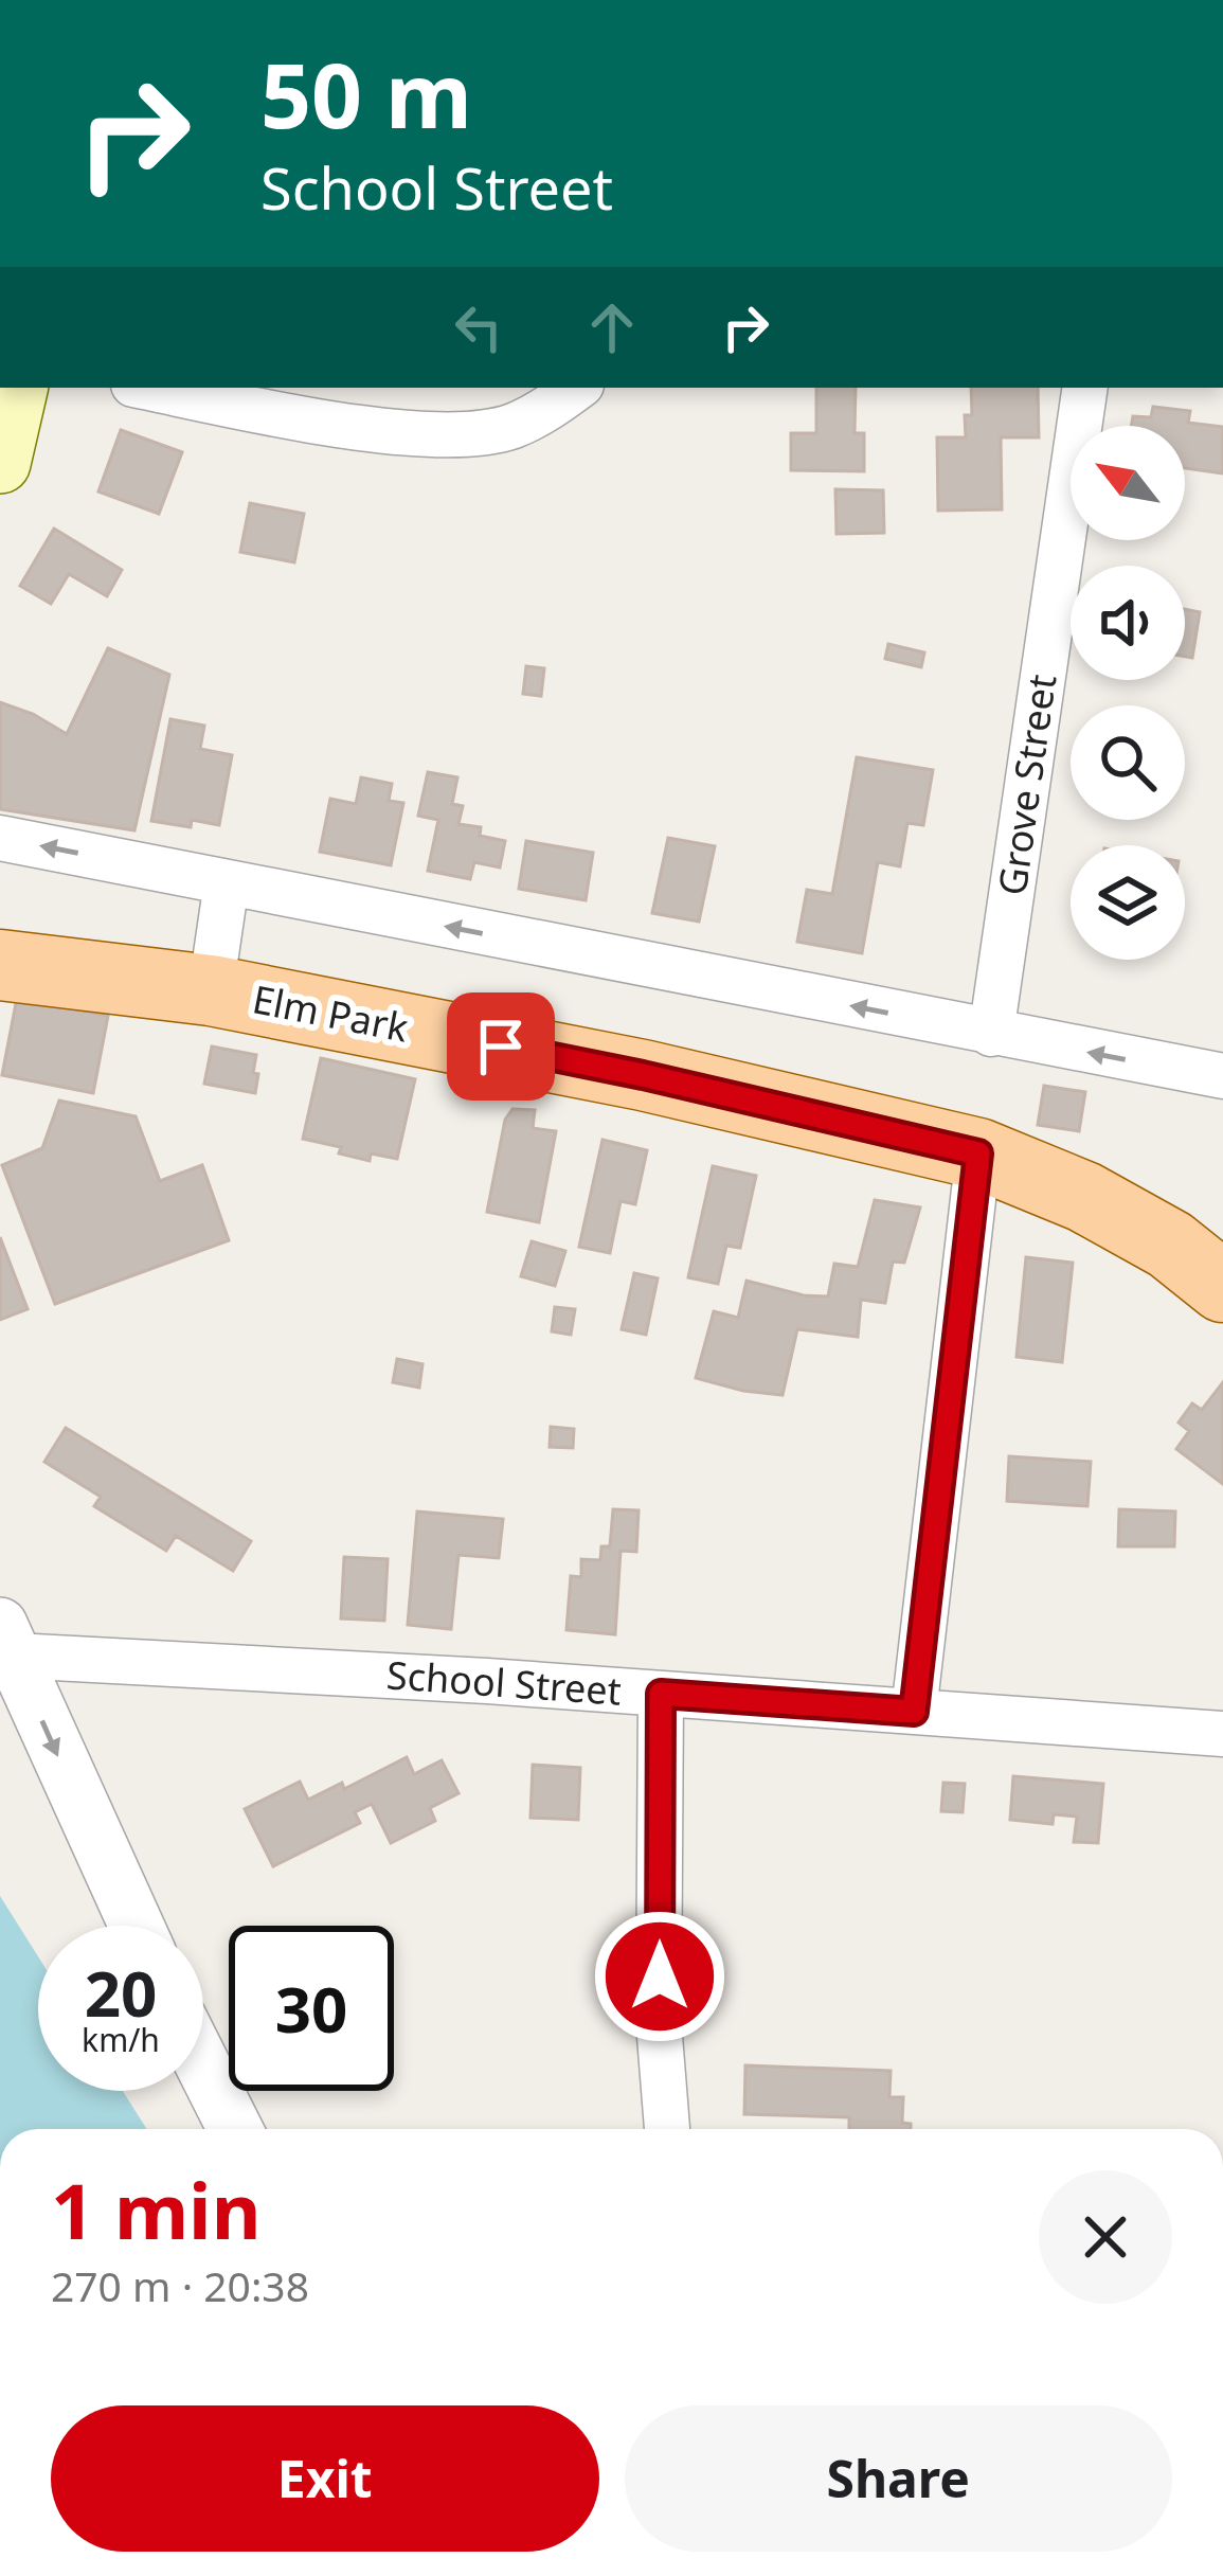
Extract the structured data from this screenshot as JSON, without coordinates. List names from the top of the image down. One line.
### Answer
{"streets":{"main road":["Elm Park"],"street":["Grove Street","School Street"]},"north":"top left","page":{"turn":["50 m","School Street"],"speed":"20 km/h","limit":"30","heading":["1 min","270 m · 20:38"],"buttons":["Exit","Share"]}}
